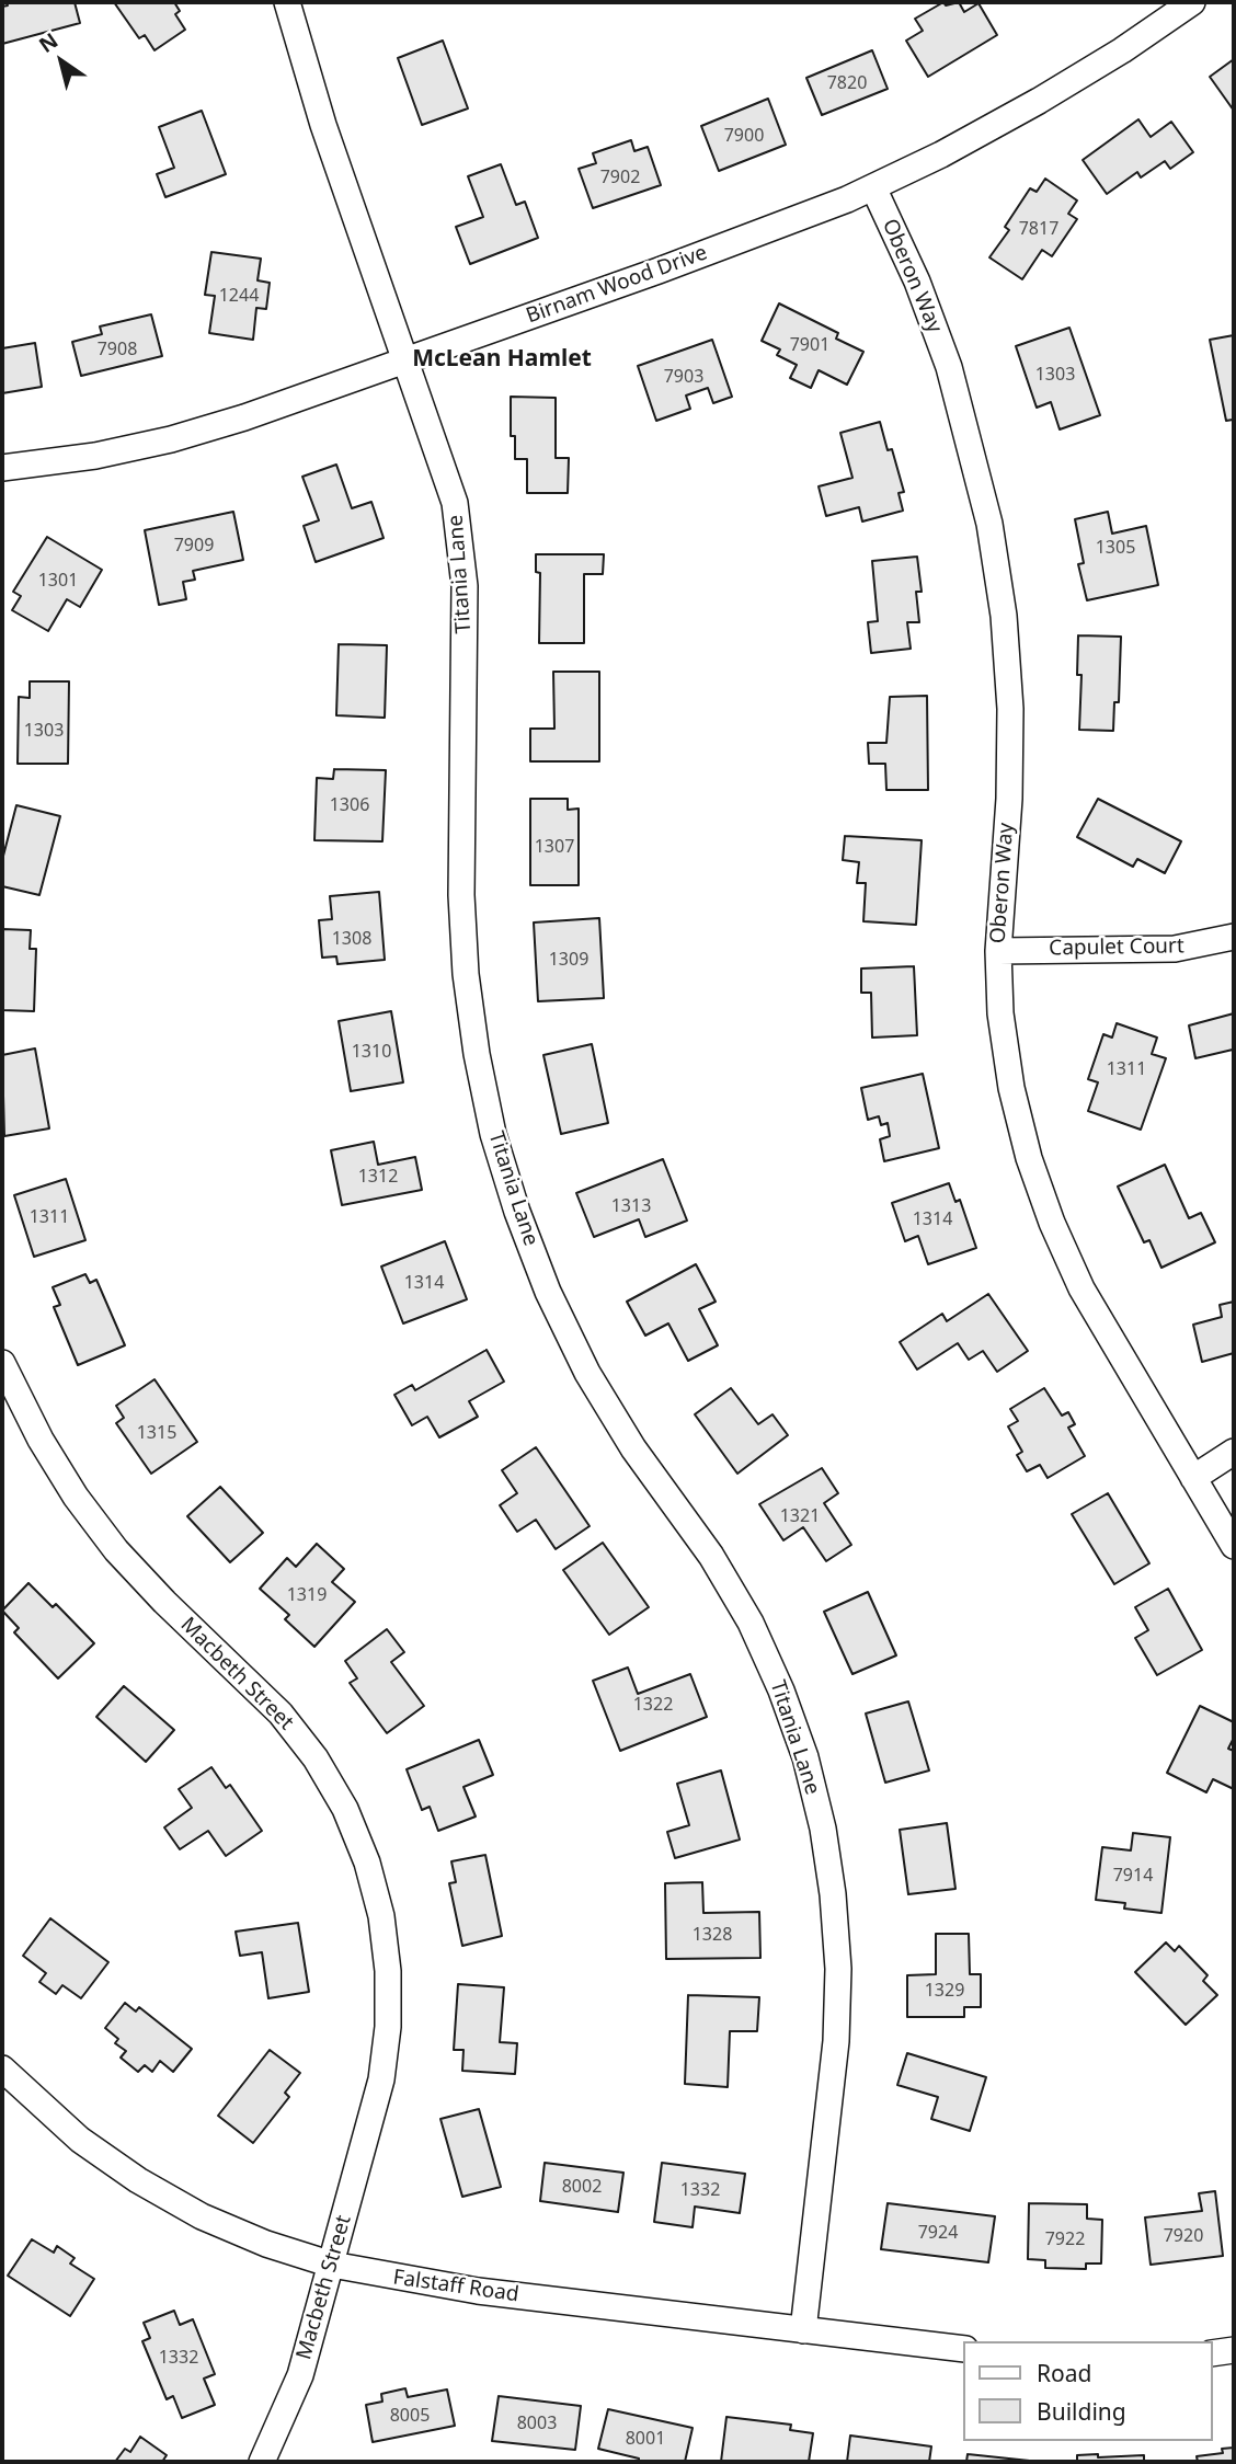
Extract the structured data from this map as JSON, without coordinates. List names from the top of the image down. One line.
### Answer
{"streets":{"street":["Oberon Way","Birnam Wood Drive","Titania Lane","Capulet Court","Macbeth Street","Falstaff Road"]},"crossings":[["Oberon Way","Birnam Wood Drive"],["Oberon Way","Capulet Court"],["Birnam Wood Drive","Titania Lane"],["Titania Lane","Falstaff Road"],["Macbeth Street","Falstaff Road"]],"districts":["McLean Hamlet"],"house_numbers":["7820","7900","7902","7817","1244","7901","7908","1303","7903","7909","1305","1301","1303","1306","1307","1308","1309","1310","1311","1312","1313","1311","1314","1314","1315","1321","1319","1322","7914","1328","1329","8002","1332","7924","7920","7922","1332","8005","8003","8001"],"legend":["Road","Building"],"north":"top left"}
